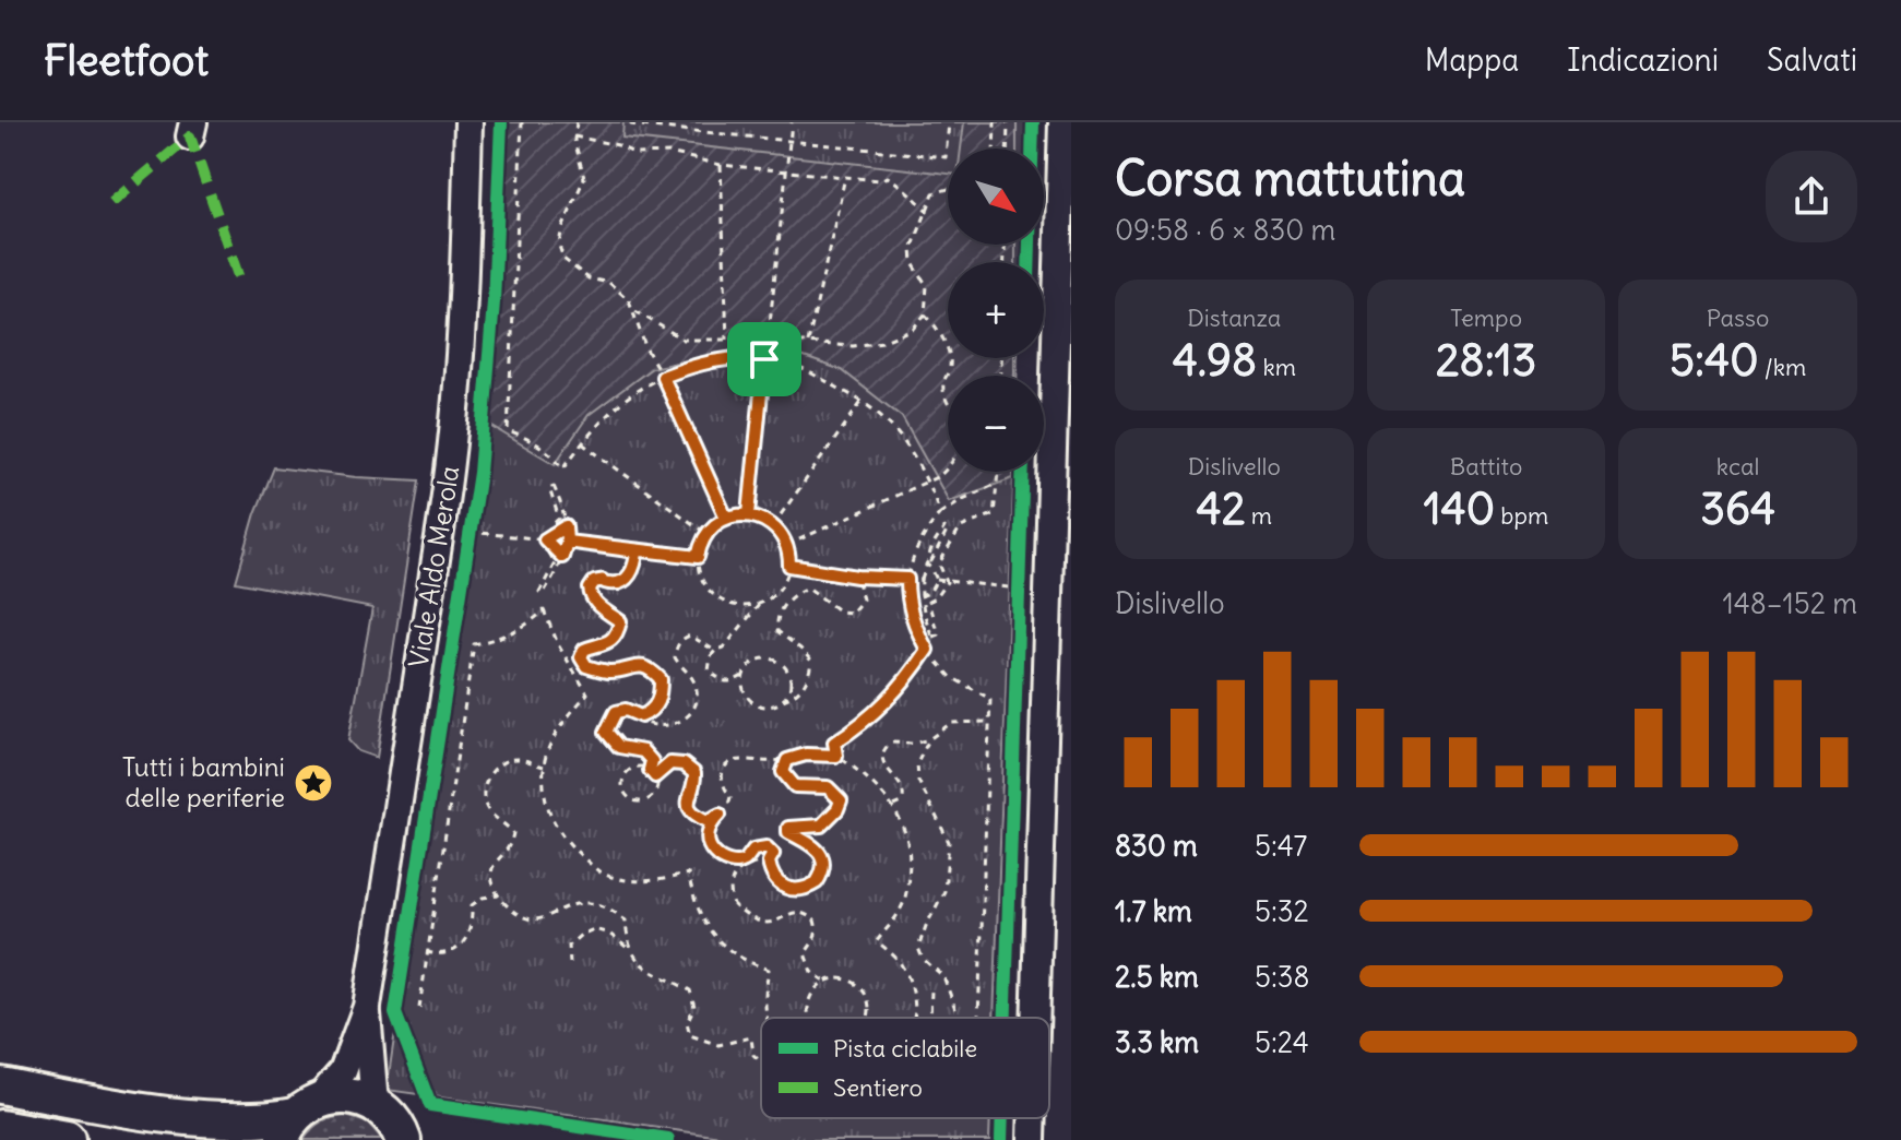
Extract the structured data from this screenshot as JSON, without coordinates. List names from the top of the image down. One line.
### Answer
{"streets":{"street":["Viale Aldo Merola"]},"places":{"place":["Tutti i bambini delle periferie"]},"legend":["Pista ciclabile","Sentiero"],"north":"bottom right","page":{"header":"Fleetfoot","nav":["Mappa","Indicazioni","Salvati"],"heading":["Corsa mattutina","09:58 · 6 × 830 m"],"map_buttons":["+","−"],"stats":[["Distanza","4.98 km"],["Tempo","28:13"],["Passo","5:40 /km"],["Dislivello","42 m"],["Battito","140 bpm"],["kcal","364"]],"chart":["Dislivello","148–152 m"],"list":[{"name":"830 m","note":"5:47"},{"name":"1.7 km","note":"5:32"},{"name":"2.5 km","note":"5:38"},{"name":"3.3 km","note":"5:24"}]}}
